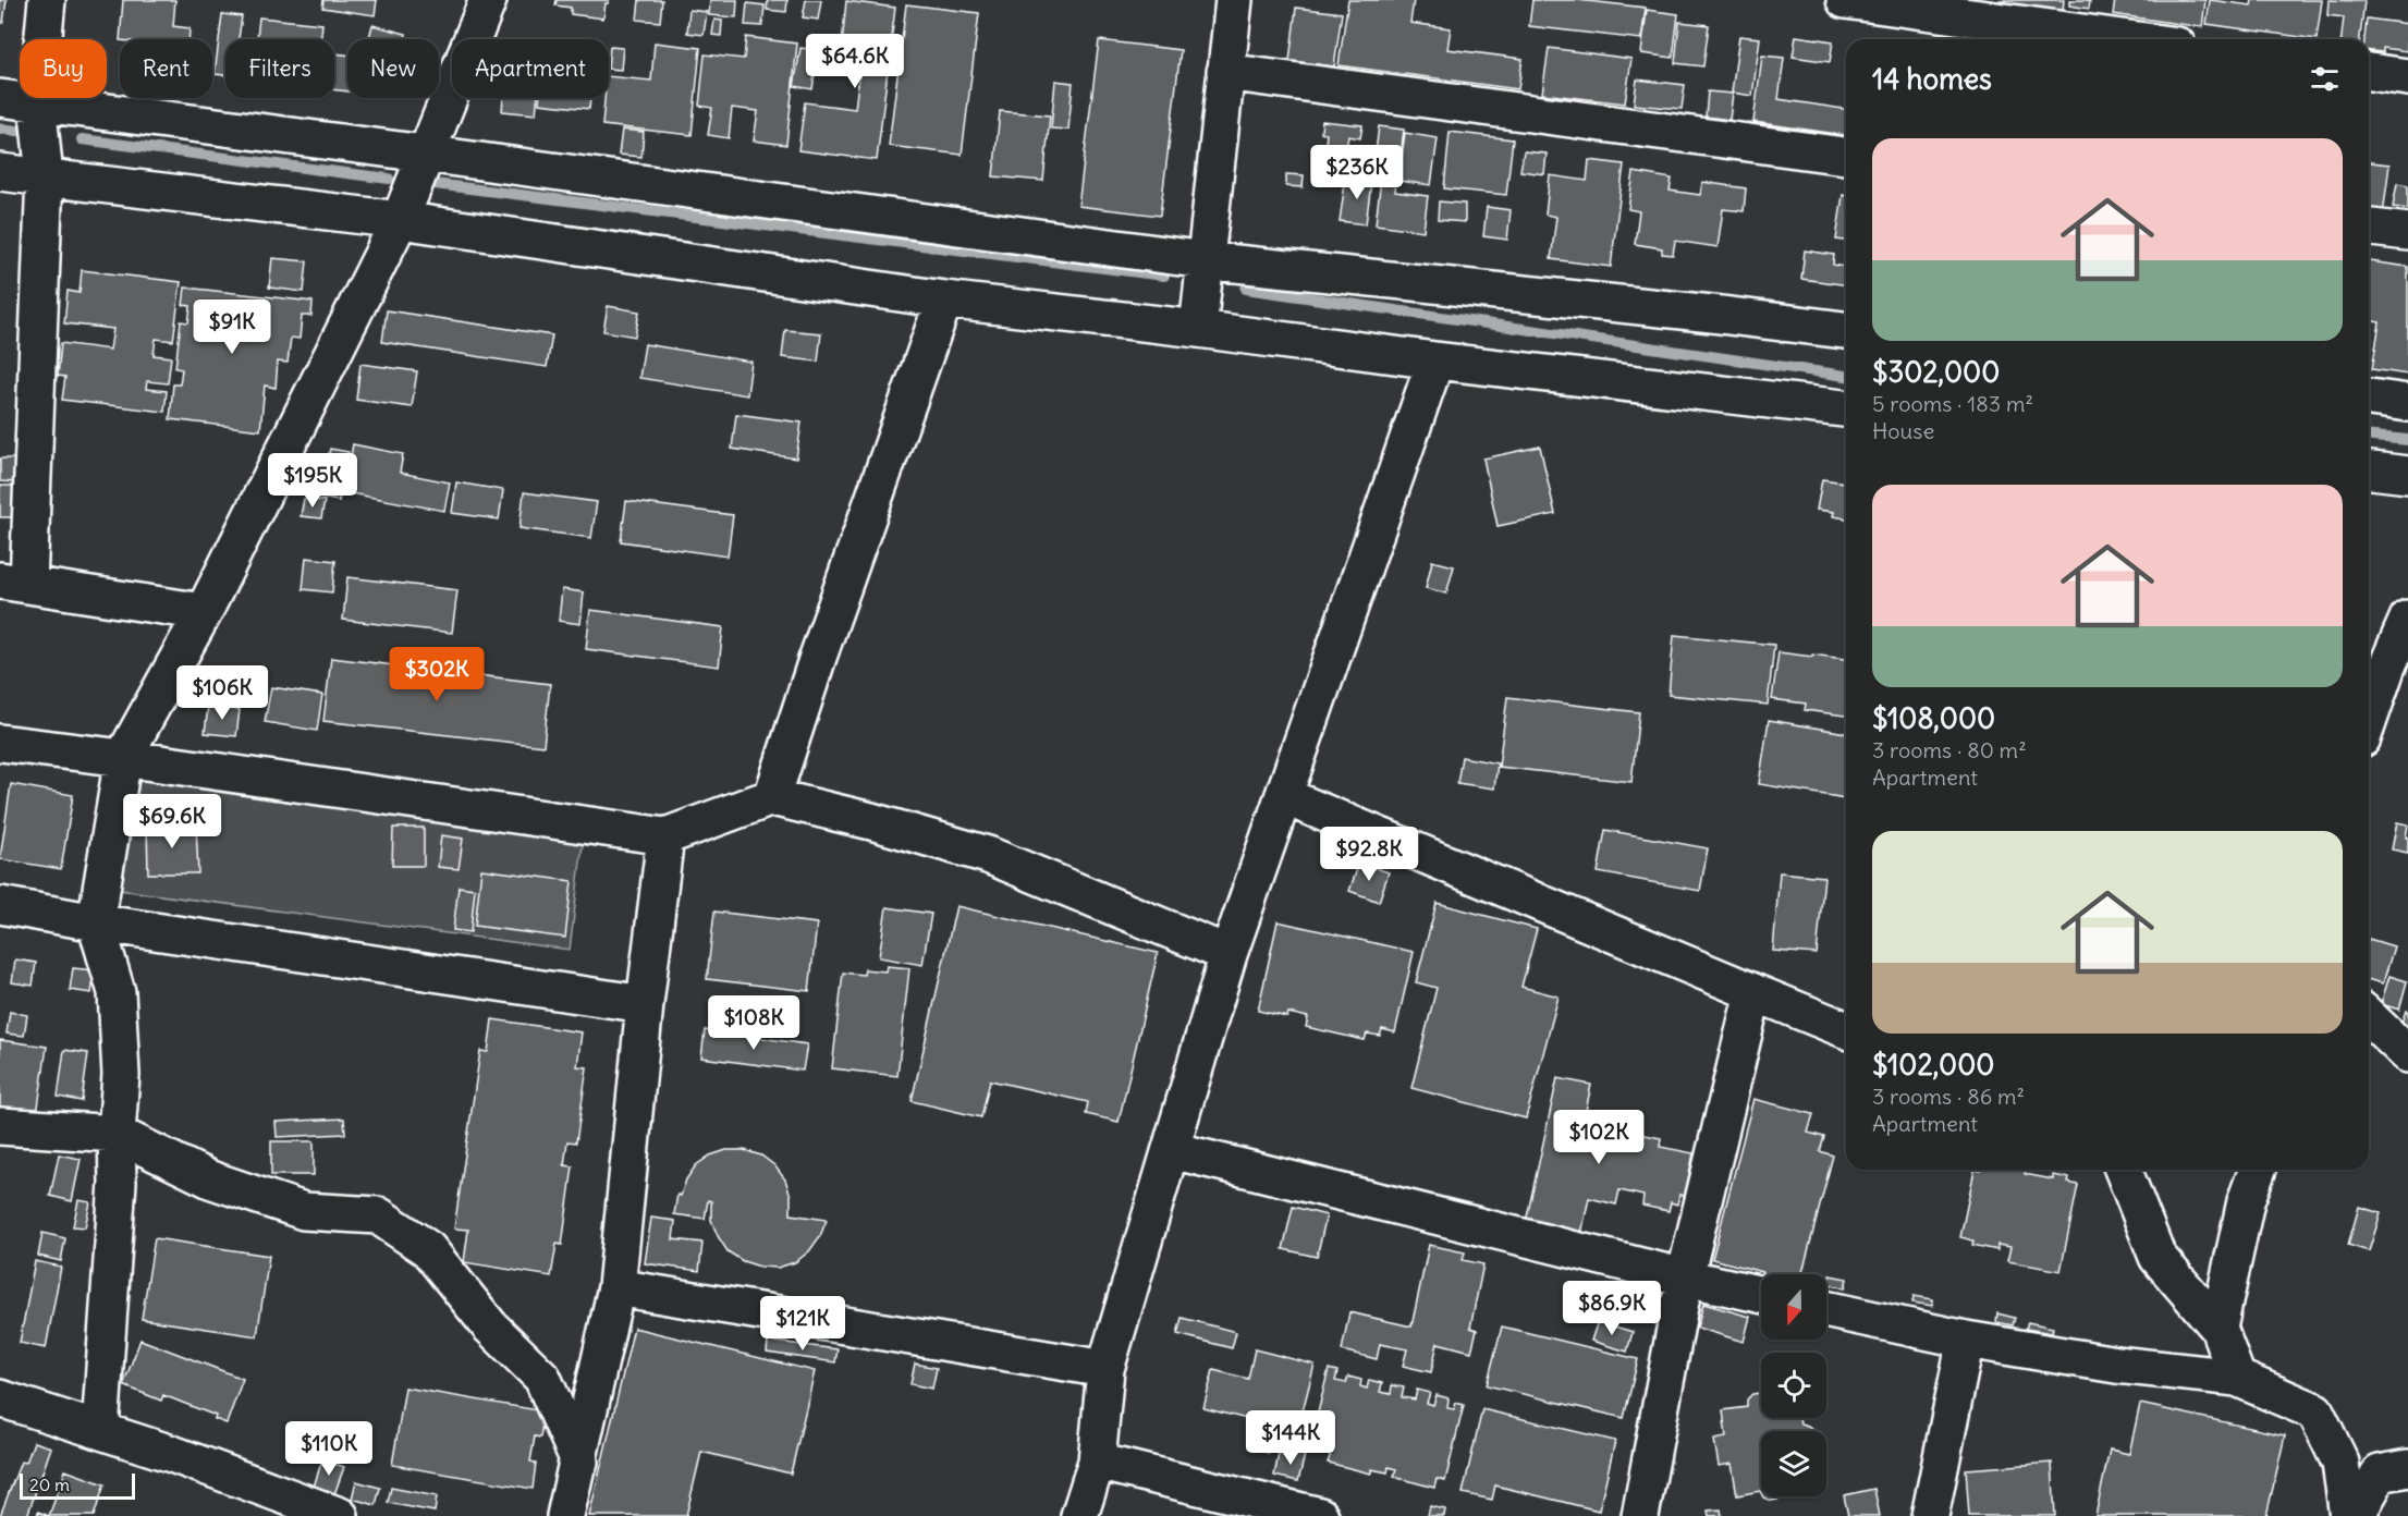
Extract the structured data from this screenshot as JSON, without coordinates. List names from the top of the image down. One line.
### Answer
{"scale_bar":"20 m","north":"bottom","page":{"price":["$64.6K","$236K","$91K","$195K","$302K","$106K","$69.6K","$92.8K","$108K","$102K","$86.9K","$121K","$144K","$110K"],"chip":["Buy","Rent","Filters","New","Apartment"],"heading":"14 homes","list":[{"name":"$302,000","note":"5 rooms · 183 m² · House"},{"name":"$108,000","note":"3 rooms · 80 m² · Apartment"},{"name":"$102,000","note":"3 rooms · 86 m² · Apartment"}],"scale":"20 m"}}
